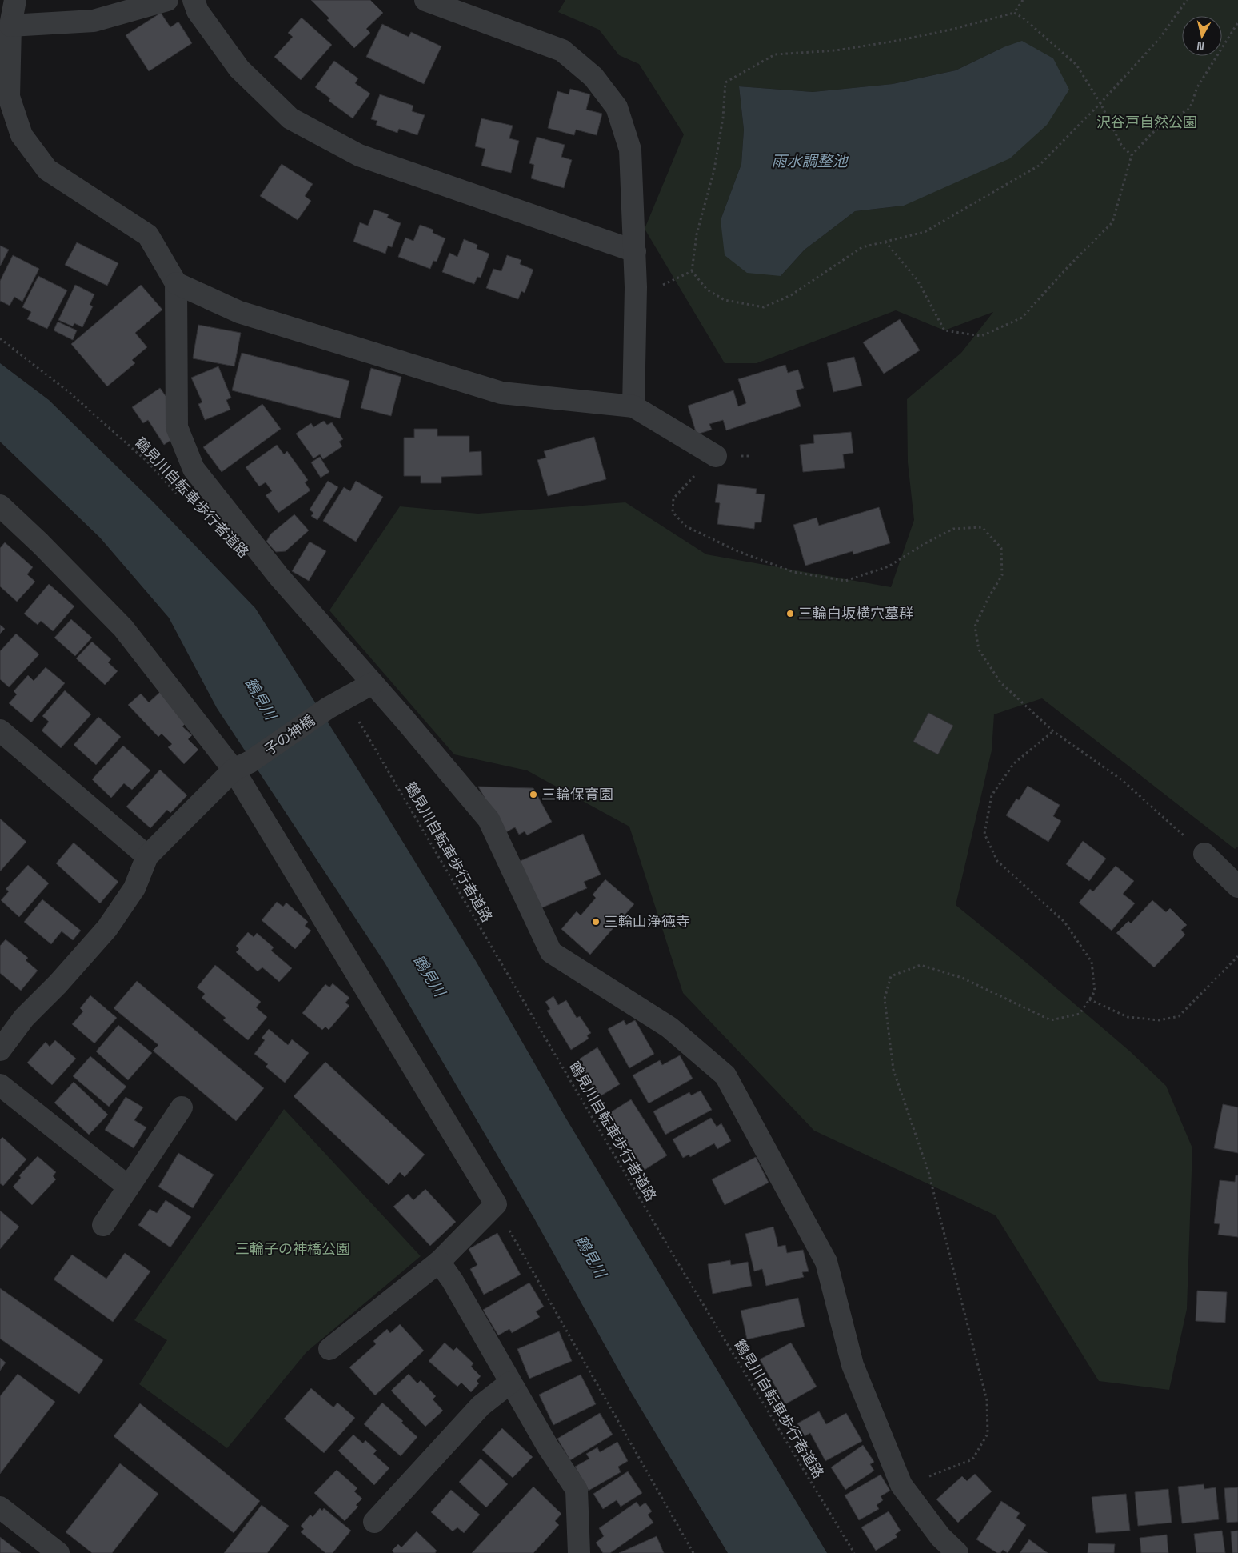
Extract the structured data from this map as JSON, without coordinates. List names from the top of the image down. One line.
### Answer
{"streets":{"street":["子の神橋"],"path":["鶴見川自転車歩行者道路"]},"water":["雨水調整池","鶴見川"],"parks":["沢谷戸自然公園","三輪子の神橋公園"],"places":["三輪白坂横穴墓群","三輪保育園","三輪山浄徳寺"],"north":"bottom"}
